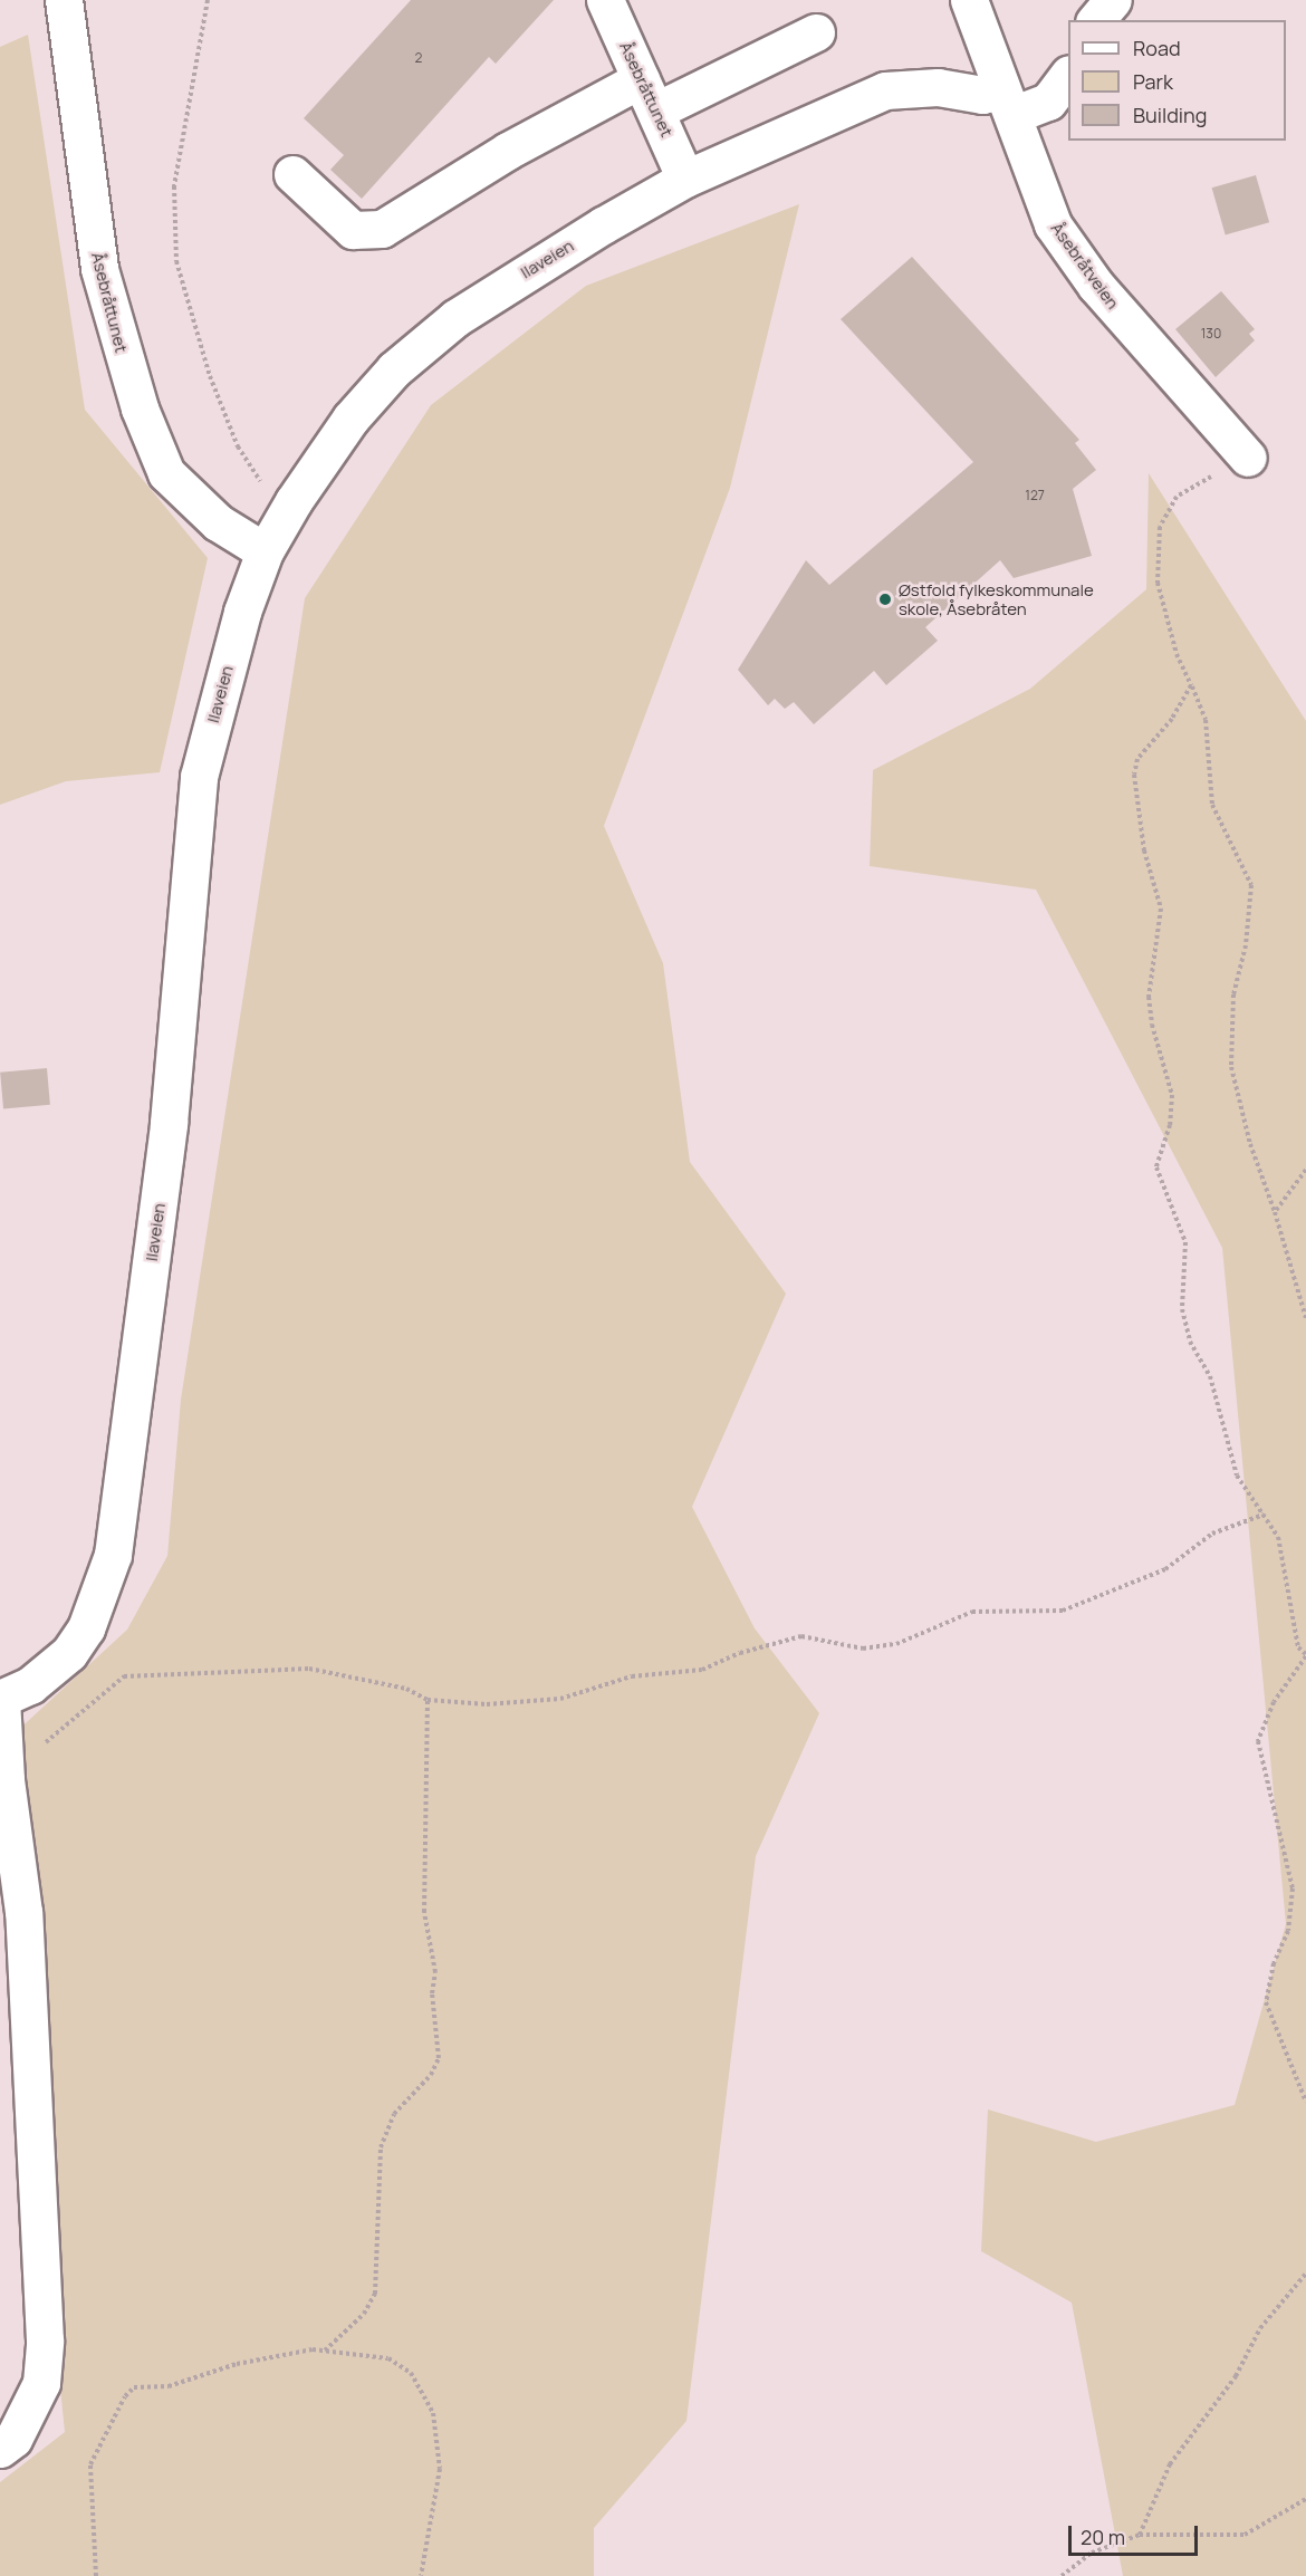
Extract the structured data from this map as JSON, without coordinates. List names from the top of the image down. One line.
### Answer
{"streets":{"street":["Åsebråttunet","Ilaveien","Åsebråtveien"]},"crossings":[["Åsebråttunet","Ilaveien"],["Ilaveien","Åsebråtveien"]],"places":["Østfold fylkeskommunale skole, Åsebråten"],"house_numbers":["2","130","127"],"legend":["Road","Park","Building"],"scale_bar":"20 m"}
